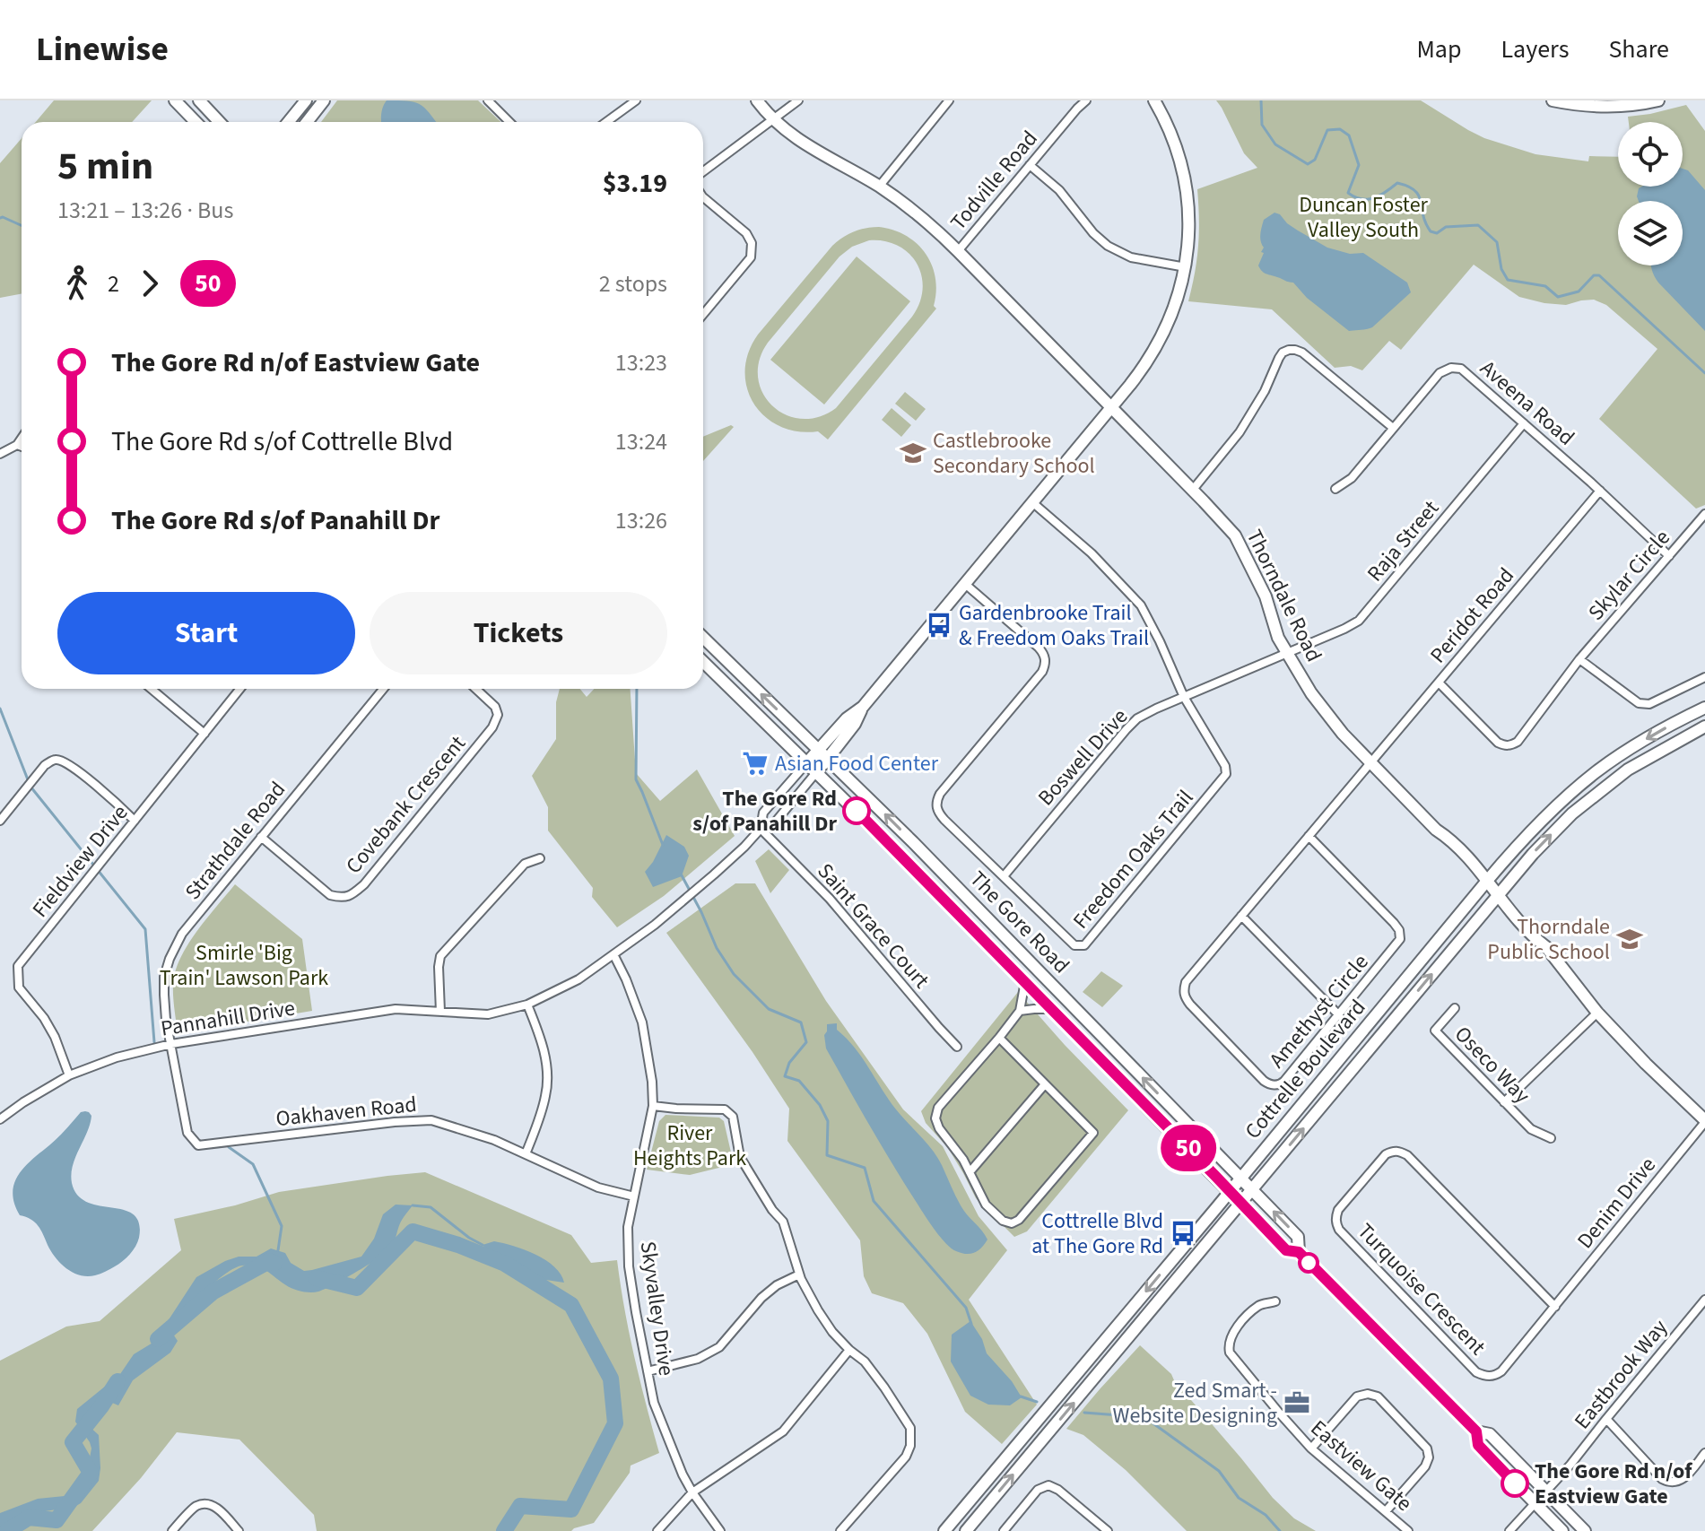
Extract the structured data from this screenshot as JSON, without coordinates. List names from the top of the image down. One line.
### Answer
{"streets":{"main road":["Thorndale Road","The Gore Road","Cottrelle Boulevard"],"street":["Todville Road","Aveena Road","Raja Street","Skylar Circle","Peridot Road","Boswell Drive","Covebank Crescent","Strathdale Road","Freedom Oaks Trail","Fieldview Drive","Saint Grace Court","Amethyst Circle","Pannahill Drive","Oseco Way","Oakhaven Road","Denim Drive","Turquoise Crescent","Skyvalley Drive","Eastbrook Way","Eastview Gate"]},"crossings":[["Todville Road","Thorndale Road"],["Aveena Road","Raja Street"],["Aveena Road","Skylar Circle"],["Aveena Road","Peridot Road"],["Raja Street","Thorndale Road"],["Raja Street","Boswell Drive"],["Skylar Circle","Peridot Road"],["Thorndale Road","Peridot Road"],["Thorndale Road","Boswell Drive"],["Thorndale Road","Amethyst Circle"],["Thorndale Road","Cottrelle Boulevard"],["Thorndale Road","Denim Drive"],["Peridot Road","Amethyst Circle"],["Boswell Drive","Freedom Oaks Trail"],["Covebank Crescent","Strathdale Road"],["Strathdale Road","Pannahill Drive"],["Strathdale Road","Oakhaven Road"],["Fieldview Drive","Pannahill Drive"],["The Gore Road","Pannahill Drive"],["The Gore Road","Cottrelle Boulevard"],["The Gore Road","Eastbrook Way"],["Saint Grace Court","Pannahill Drive"],["Pannahill Drive","Oakhaven Road"],["Pannahill Drive","Skyvalley Drive"],["Oakhaven Road","Skyvalley Drive"],["Denim Drive","Turquoise Crescent"]],"parks":["Duncan Foster Valley South","Smirle 'Big Train' Lawson Park","River Heights Park"],"places":{"school or university":["Castlebrooke Secondary School","Thorndale Public School"],"bus stop":["Gardenbrooke Trail & Freedom Oaks Trail","Cottrelle Blvd at The Gore Rd"],"supermarket":["Asian Food Center"],"other":["The Gore Rd s/of Panahill Dr","The Gore Rd n/of Eastview Gate"],"office":["Zed Smart - Website Designing"]},"lines":["bus line 50"],"page":{"header":"Linewise","nav":["Map","Layers","Share"],"on_map":"50","heading":["5 min","13:21 – 13:26 · Bus","$3.19"],"legs":["2","50","2 stops"],"list":[{"name":"The Gore Rd n/of Eastview Gate","value":"13:23"},{"name":"The Gore Rd s/of Cottrelle Blvd","value":"13:24"},{"name":"The Gore Rd s/of Panahill Dr","value":"13:26"}],"buttons":["Start","Tickets"]}}
